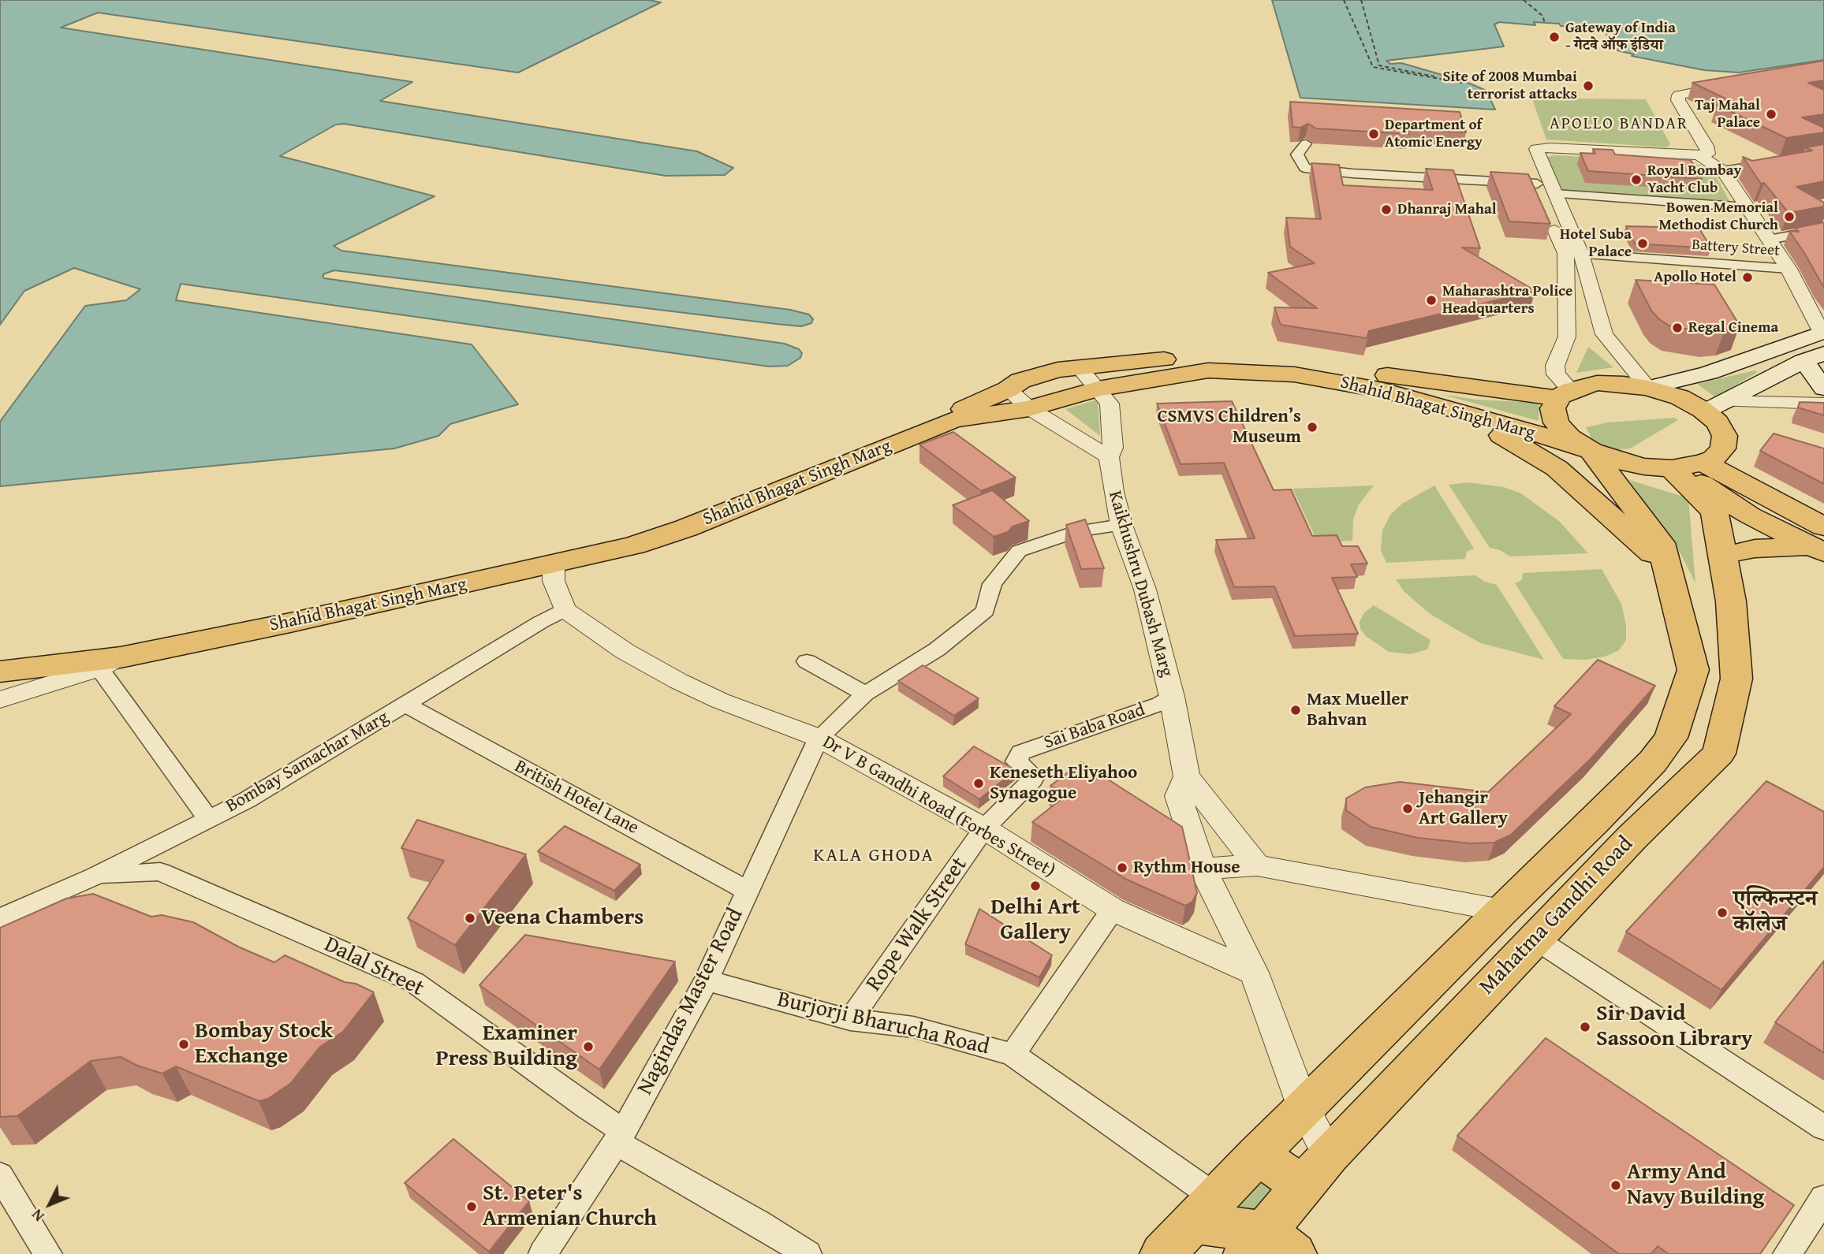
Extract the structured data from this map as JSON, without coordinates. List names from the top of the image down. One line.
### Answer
{"streets":{"main road":["Shahid Bhagat Singh Marg","Mahatma Gandhi Road"],"street":["Battery Street","Kaikhushru Dubash Marg","Sai Baba Road","Bombay Samachar Marg","British Hotel Lane","Dr V B Gandhi Road (Forbes Street)","Rope Walk Street","Dalal Street","Nagindas Master Road","Burjorji Bharucha Road"]},"crossings":[["Shahid Bhagat Singh Marg","Kaikhushru Dubash Marg"],["Kaikhushru Dubash Marg","Sai Baba Road"],["Kaikhushru Dubash Marg","Dr V B Gandhi Road (Forbes Street)"],["Kaikhushru Dubash Marg","Mahatma Gandhi Road"],["Sai Baba Road","Dr V B Gandhi Road (Forbes Street)"],["Sai Baba Road","Rope Walk Street"],["Bombay Samachar Marg","British Hotel Lane"],["Bombay Samachar Marg","Dr V B Gandhi Road (Forbes Street)"],["Bombay Samachar Marg","Dalal Street"],["British Hotel Lane","Nagindas Master Road"],["Dr V B Gandhi Road (Forbes Street)","Rope Walk Street"],["Dr V B Gandhi Road (Forbes Street)","Nagindas Master Road"],["Rope Walk Street","Burjorji Bharucha Road"],["Dalal Street","Nagindas Master Road"],["Nagindas Master Road","Burjorji Bharucha Road"]],"districts":["APOLLO BANDAR","KALA GHODA"],"places":["Gateway of India - गेटवे ऑफ इंडिया","Site of 2008 Mumbai terrorist attacks","Taj Mahal Palace","Department of Atomic Energy","Royal Bombay Yacht Club","Dhanraj Mahal","Bowen Memorial Methodist Church","Hotel Suba Palace","Apollo Hotel","Maharashtra Police Headquarters","Regal Cinema","CSMVS Children’s Museum","Max Mueller Bahvan","Keneseth Eliyahoo Synagogue","Jehangir Art Gallery","Rythm House","Delhi Art Gallery","एल्फिन्स्टन कॉलेज","Veena Chambers","Sir David Sassoon Library","Bombay Stock Exchange","Examiner Press Building","Army And Navy Building","St. Peter's Armenian Church"],"north":"bottom left"}
